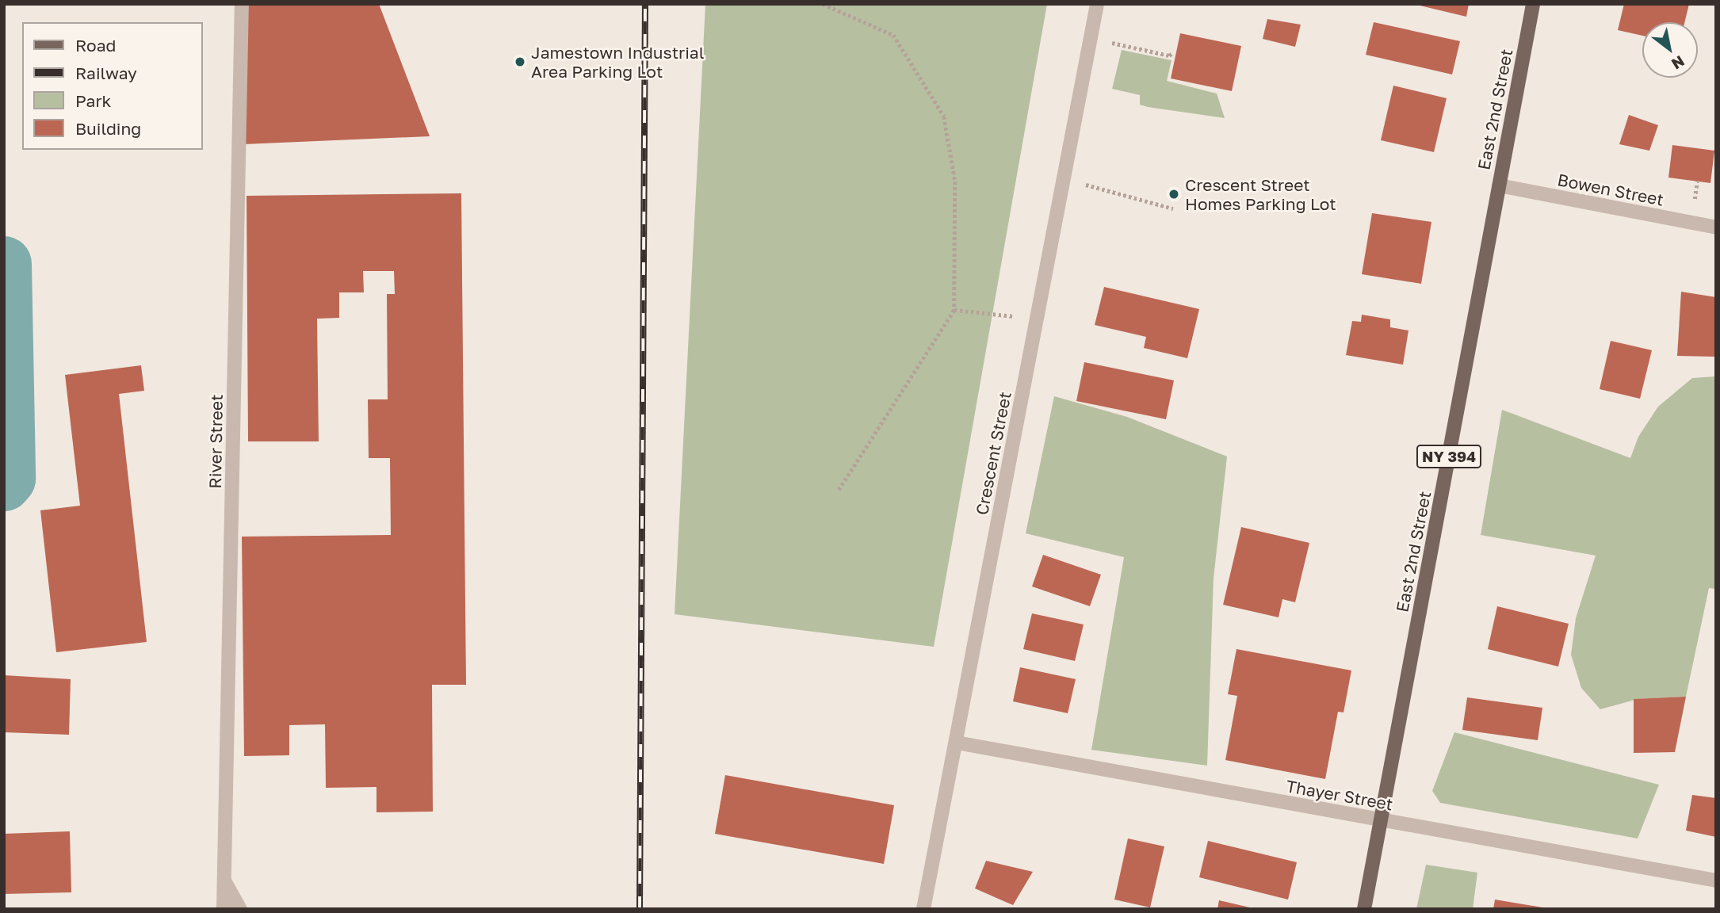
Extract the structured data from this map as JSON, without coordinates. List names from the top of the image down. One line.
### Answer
{"streets":{"main road":["East 2nd Street","NY 394"],"street":["Bowen Street","River Street","Crescent Street","Thayer Street"]},"crossings":[["East 2nd Street","Bowen Street"],["East 2nd Street","Thayer Street"],["Crescent Street","Thayer Street"]],"places":["Jamestown Industrial Area Parking Lot","Crescent Street Homes Parking Lot"],"legend":["Road","Railway","Park","Building"],"north":"bottom right"}
